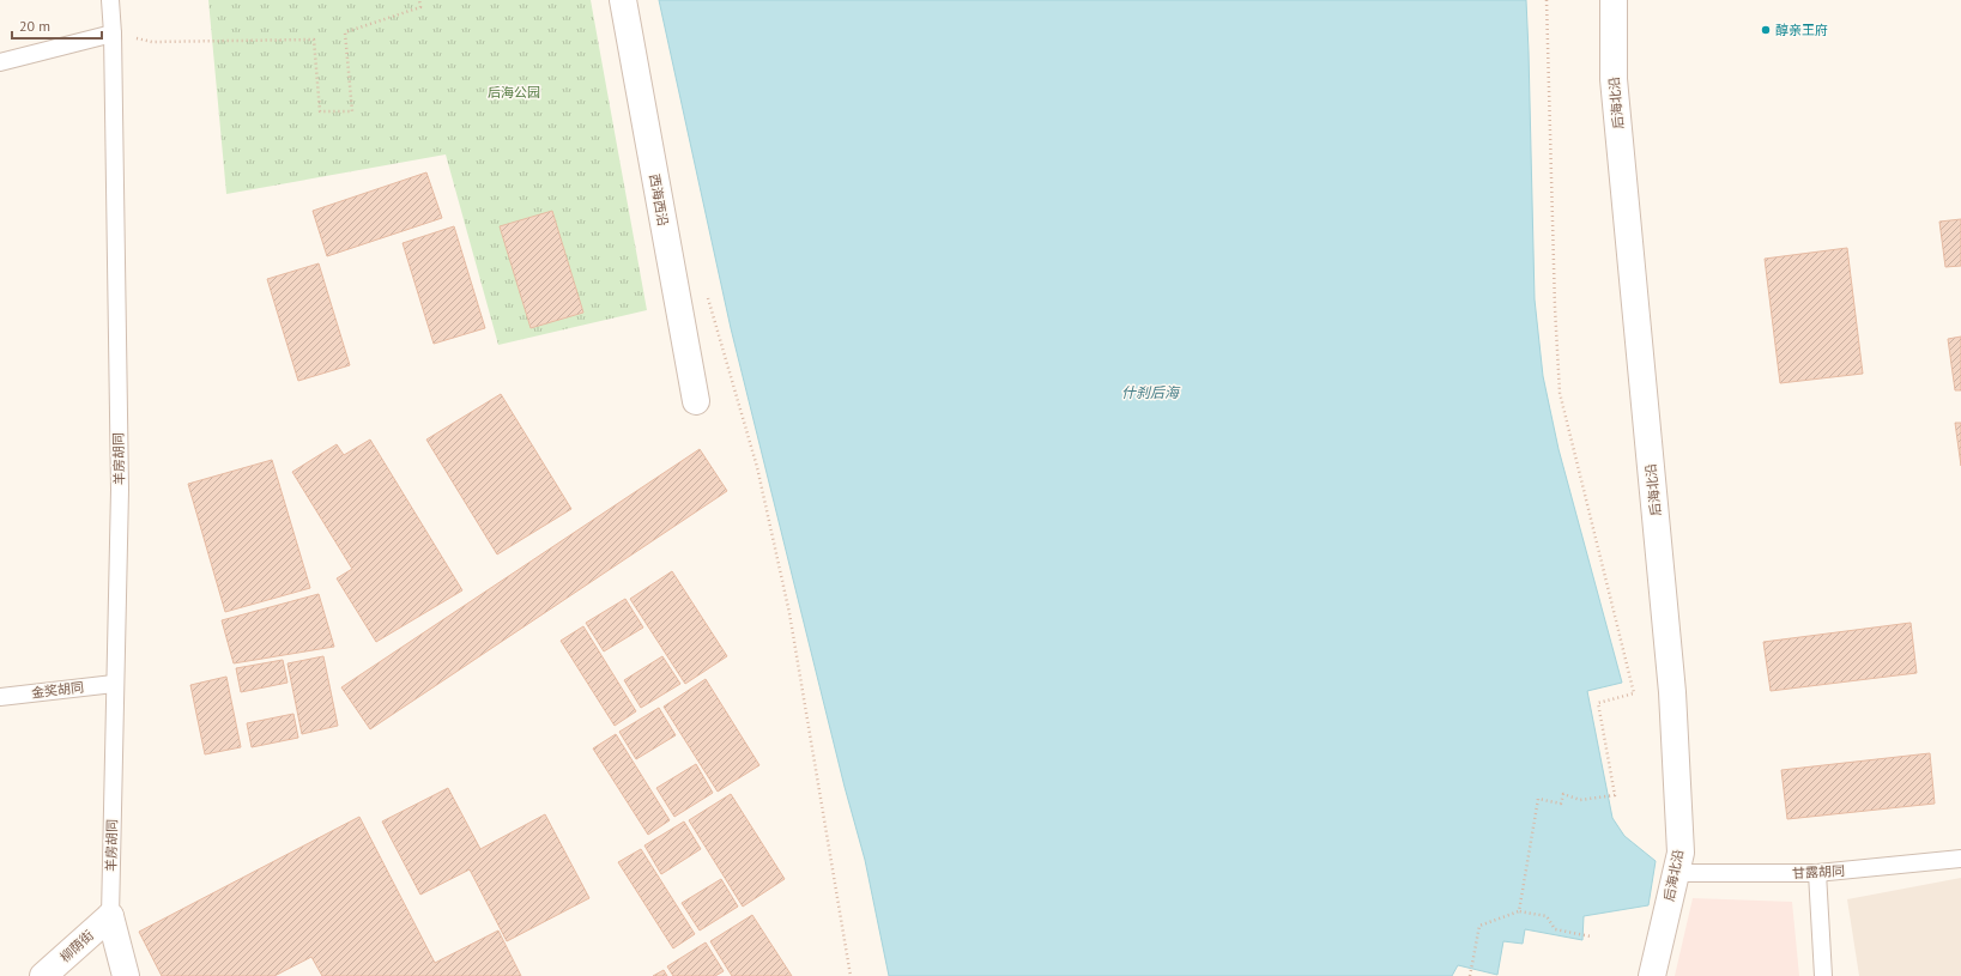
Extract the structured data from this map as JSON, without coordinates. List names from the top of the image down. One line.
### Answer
{"streets":{"street":["后海北沿","西海西沿","柳荫街"],"lane":["羊房胡同","金奖胡同","甘露胡同"]},"crossings":[["后海北沿","甘露胡同"],["羊房胡同","金奖胡同"],["羊房胡同","柳荫街"]],"water":["什刹后海"],"parks":["后海公园"],"places":["醇亲王府"],"scale_bar":"20 m"}
